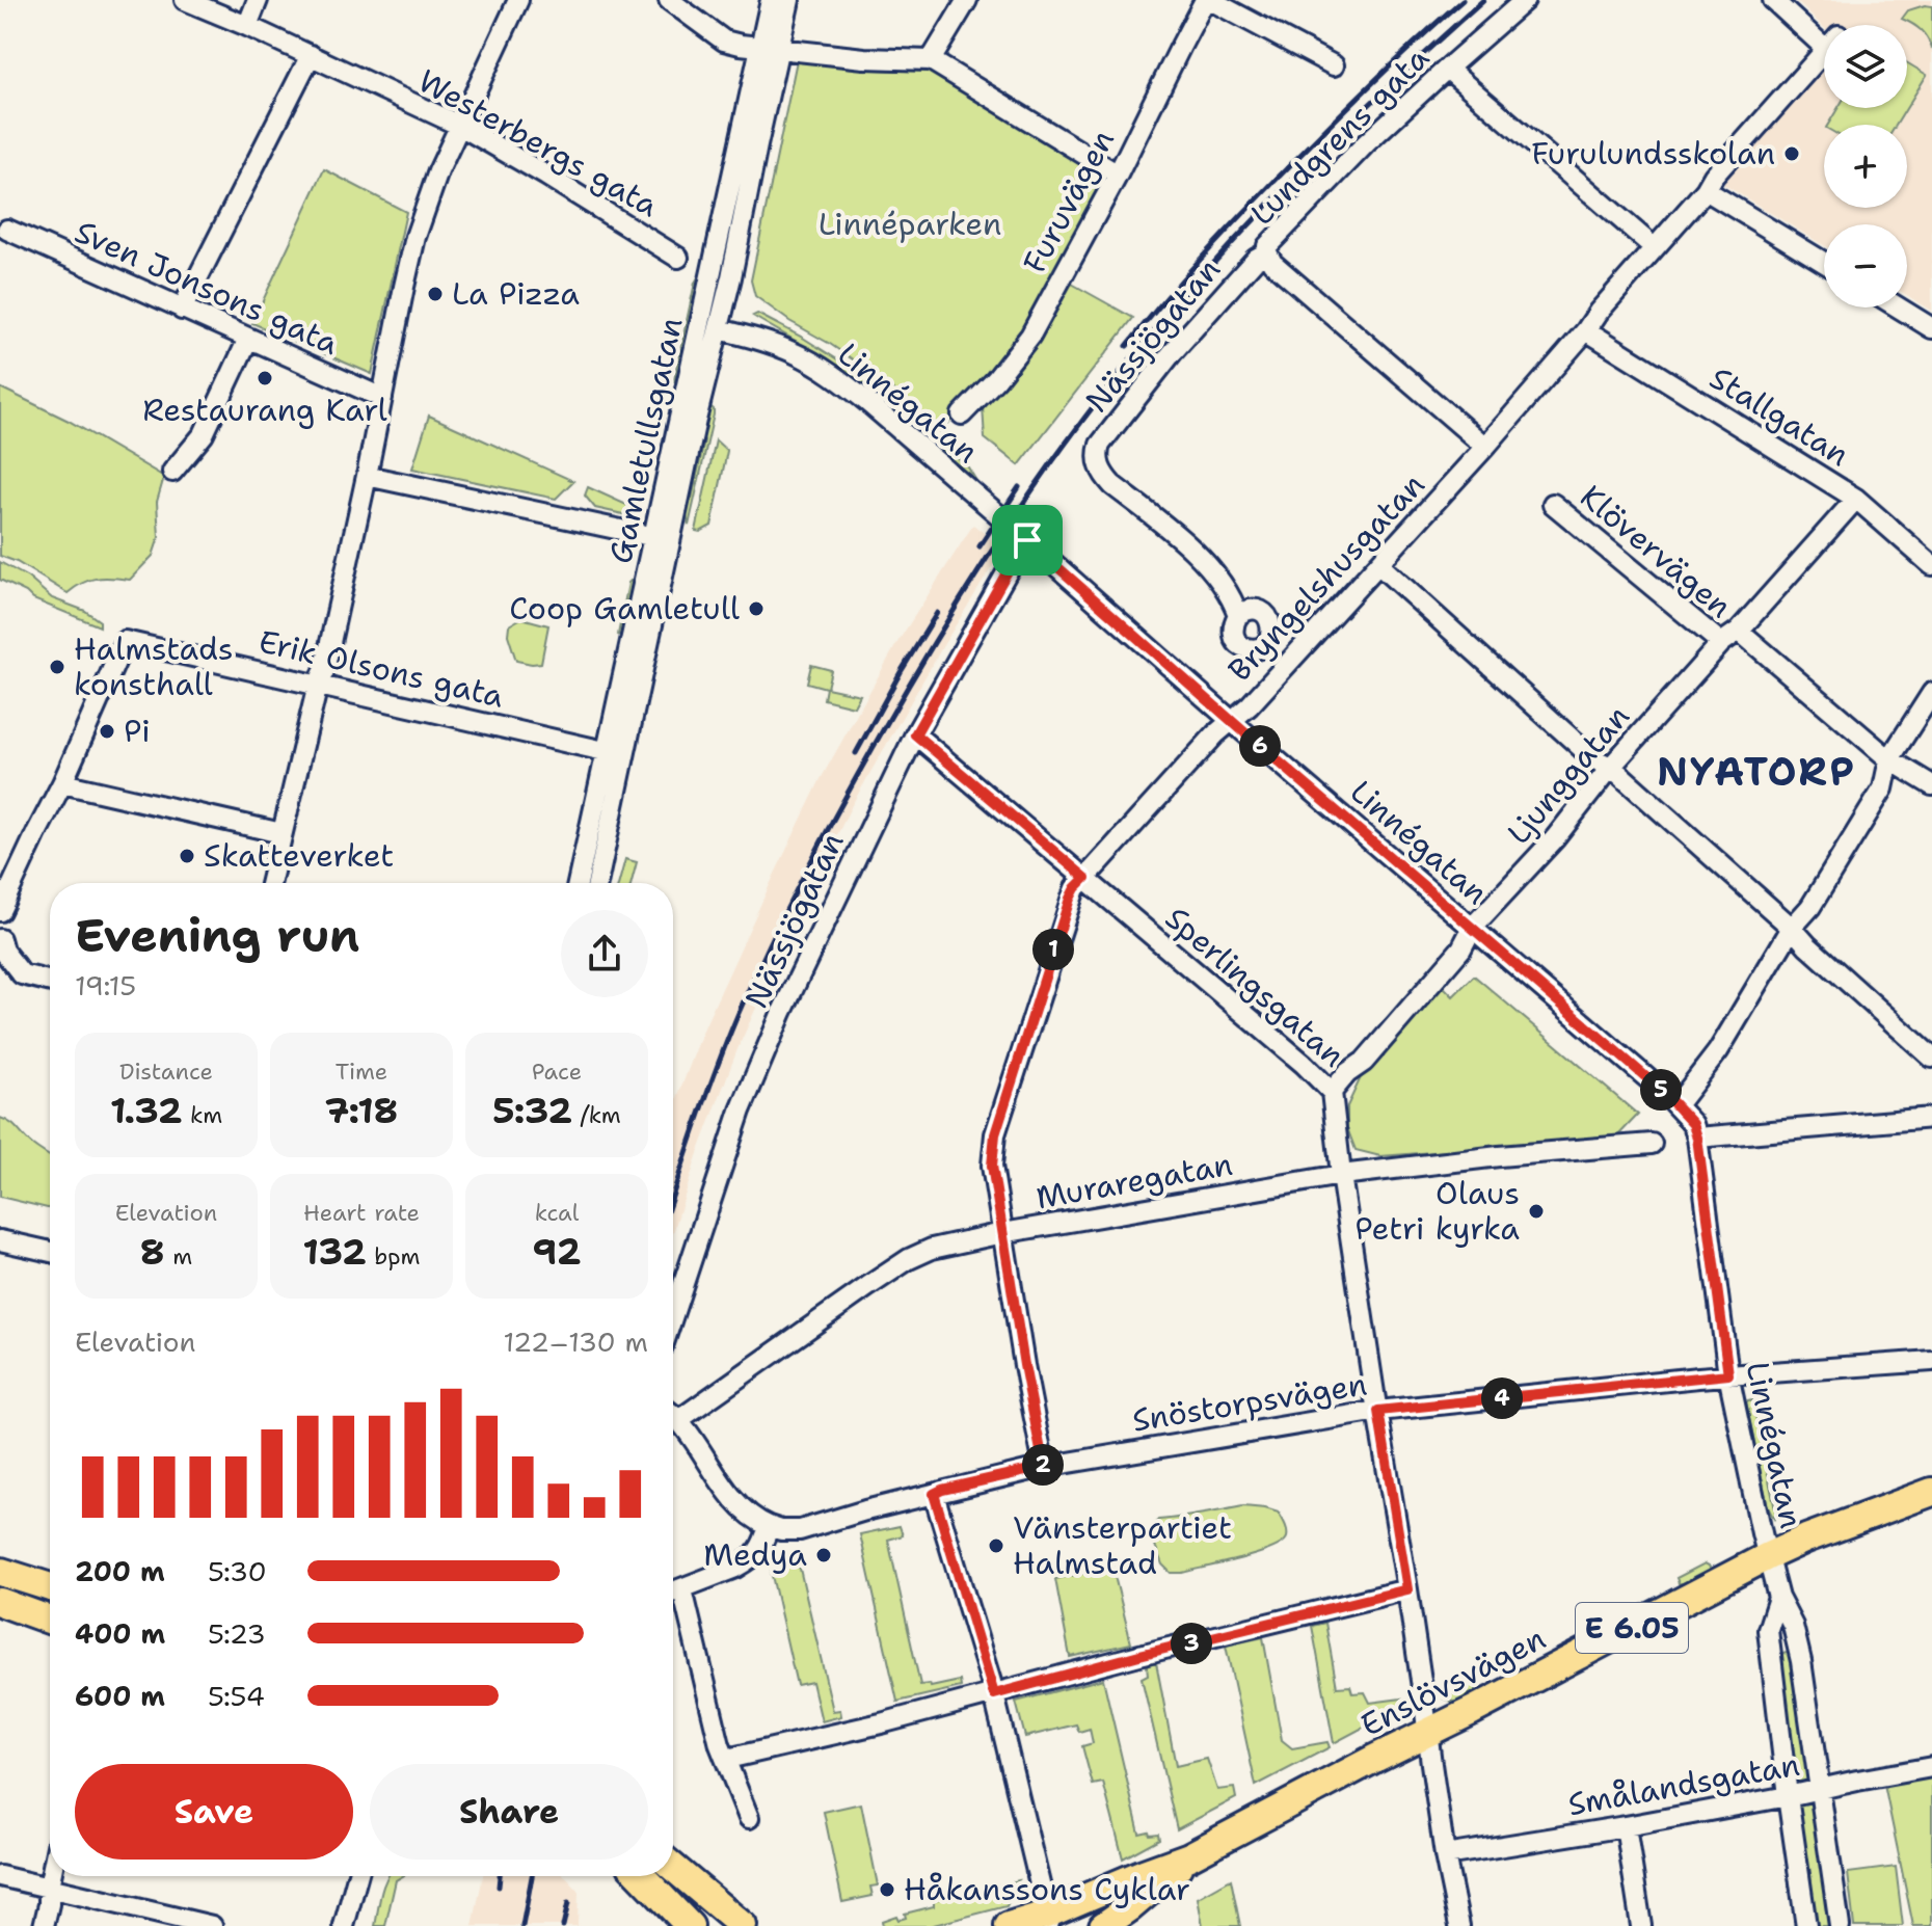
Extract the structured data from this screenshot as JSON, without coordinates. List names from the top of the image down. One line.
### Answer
{"streets":{"highway":["E 6.05","Enslövsvägen"],"street":["Lundgrens gata","Westerbergs gata","Furuvägen","Sven Jonsons gata","Nässjögatan","Linnégatan","Stallgatan","Gamletullsgatan","Klövervägen","Bryngelshusgatan","Erik Olsons gata","Ljunggatan","Sperlingsgatan","Muraregatan","Snöstorpsvägen","Smålandsgatan"]},"crossings":[["Lundgrens gata","Nässjögatan"],["Lundgrens gata","Bryngelshusgatan"],["Nässjögatan","Linnégatan"],["Nässjögatan","Sperlingsgatan"],["Linnégatan","Gamletullsgatan"],["Linnégatan","Bryngelshusgatan"],["Linnégatan","Ljunggatan"],["Linnégatan","Snöstorpsvägen"],["Linnégatan","Enslövsvägen"],["Linnégatan","Smålandsgatan"],["Stallgatan","Bryngelshusgatan"],["Stallgatan","Ljunggatan"],["Gamletullsgatan","Erik Olsons gata"],["Klövervägen","Ljunggatan"],["Bryngelshusgatan","Sperlingsgatan"],["Bryngelshusgatan","Muraregatan"],["Bryngelshusgatan","Snöstorpsvägen"],["Ljunggatan","Sperlingsgatan"],["Sperlingsgatan","Muraregatan"],["Sperlingsgatan","Snöstorpsvägen"],["Sperlingsgatan","Enslövsvägen"],["Sperlingsgatan","Smålandsgatan"]],"districts":["NYATORP"],"parks":["Linnéparken"],"places":["Furulundsskolan","La Pizza","Restaurang Karl","Coop Gamletull","Halmstads konsthall","Pi","Skatteverket","Olaus Petri kyrka","Vänsterpartiet Halmstad","Medya","Håkanssons Cyklar"],"page":{"map_buttons":["+","−"],"pins":["6","1","5","4","2","3"],"heading":["Evening run","19:15"],"stats":[["Distance","1.32 km"],["Time","7:18"],["Pace","5:32 /km"],["Elevation","8 m"],["Heart rate","132 bpm"],["kcal","92"]],"chart":["Elevation","122–130 m"],"list":[{"name":"200 m","note":"5:30"},{"name":"400 m","note":"5:23"},{"name":"600 m","note":"5:54"}],"buttons":["Save","Share"]}}
